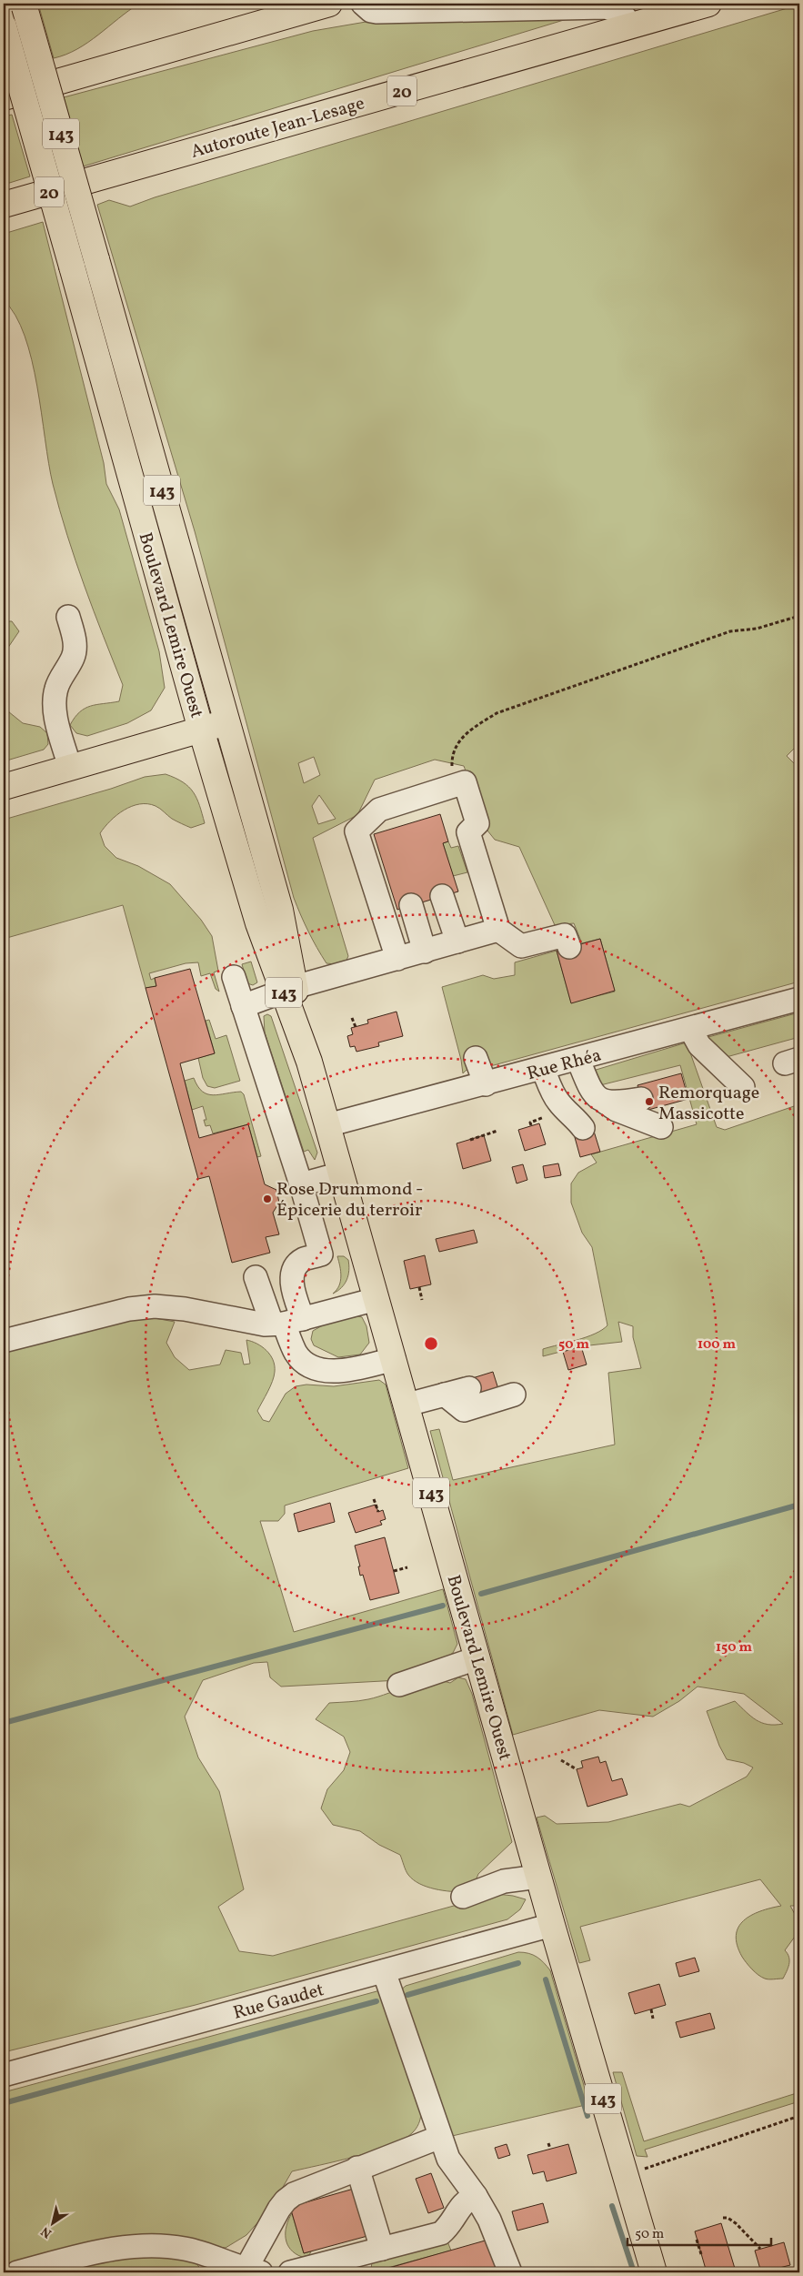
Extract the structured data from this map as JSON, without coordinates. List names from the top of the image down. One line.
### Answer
{"streets":{"main road":["20","Autoroute Jean-Lesage","143","Boulevard Lemire Ouest"],"street":["Rue Rhéa","Rue Gaudet"]},"crossings":[["Boulevard Lemire Ouest","Rue Rhéa"],["Boulevard Lemire Ouest","Rue Gaudet"]],"places":["Remorquage Massicotte","Rose Drummond - Épicerie du terroir"],"scale_bar":"50 m","north":"bottom left","rings":["50 m","100 m","150 m"]}
